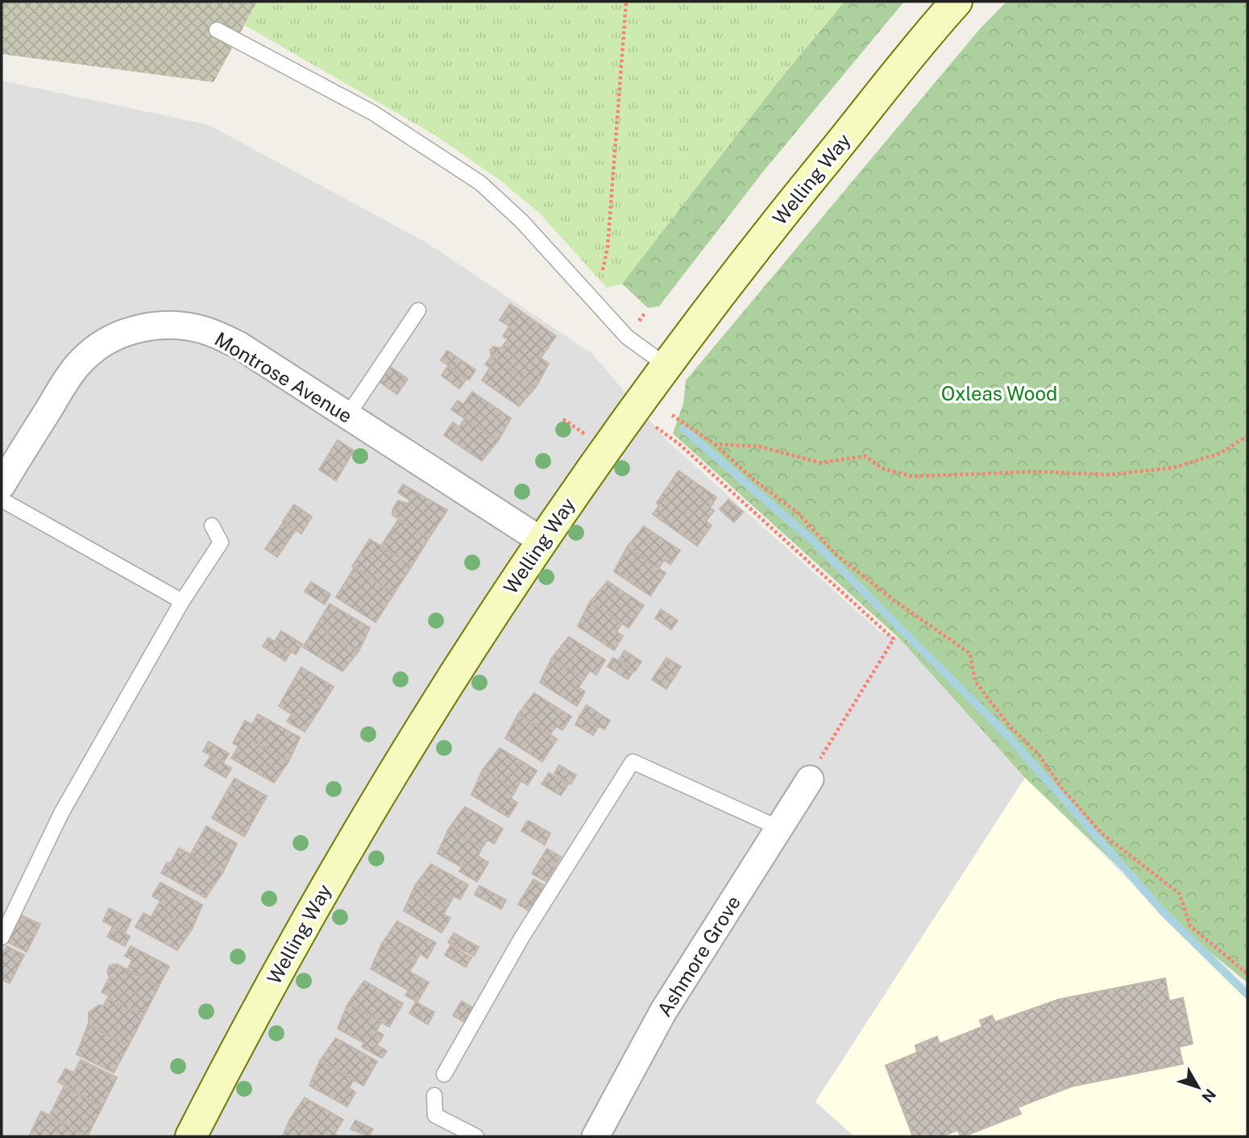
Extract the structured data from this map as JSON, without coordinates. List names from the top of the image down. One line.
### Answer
{"streets":{"street":["Welling Way","Montrose Avenue","Ashmore Grove"]},"crossings":[["Welling Way","Montrose Avenue"]],"parks":["Oxleas Wood"],"north":"bottom right"}
